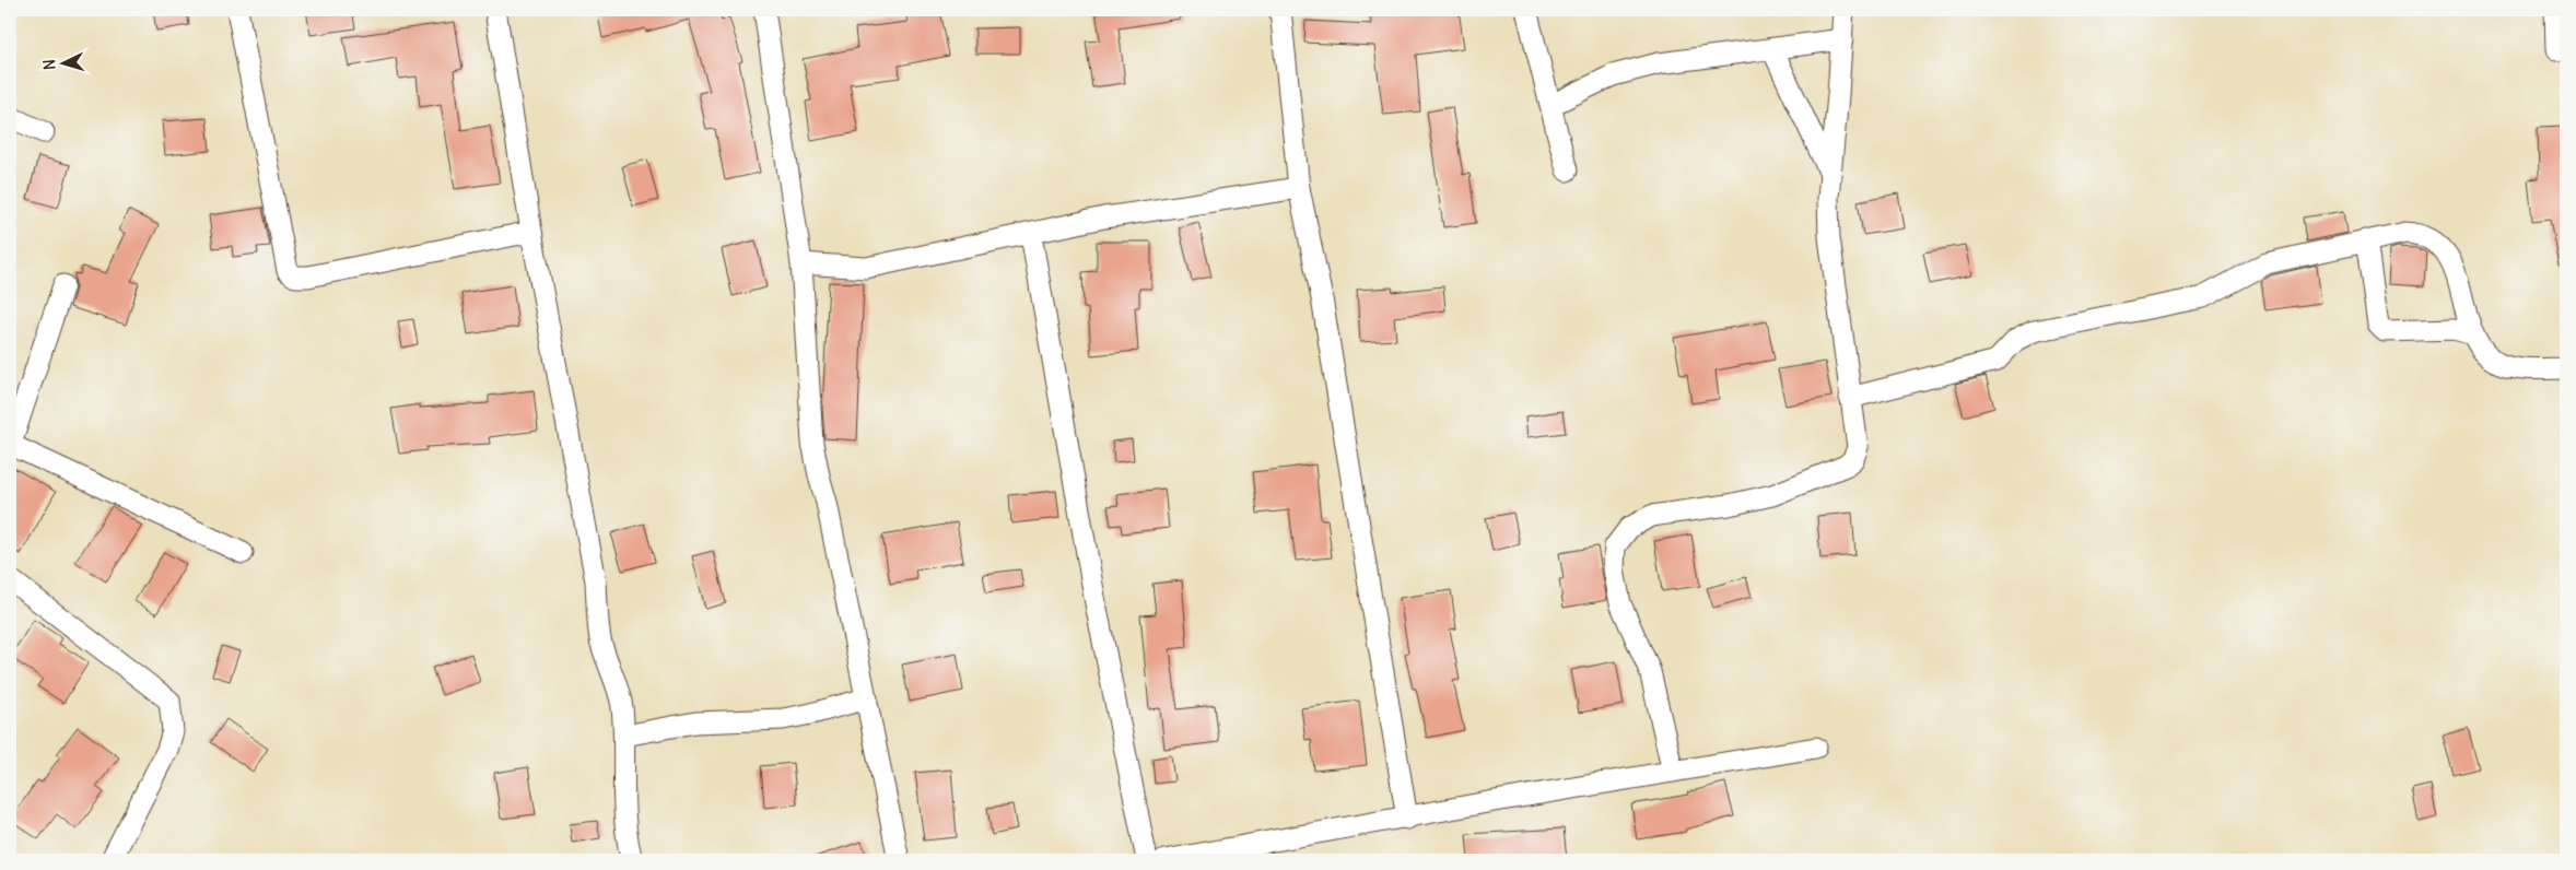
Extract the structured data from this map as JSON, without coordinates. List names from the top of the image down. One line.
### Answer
{"north":"left"}
